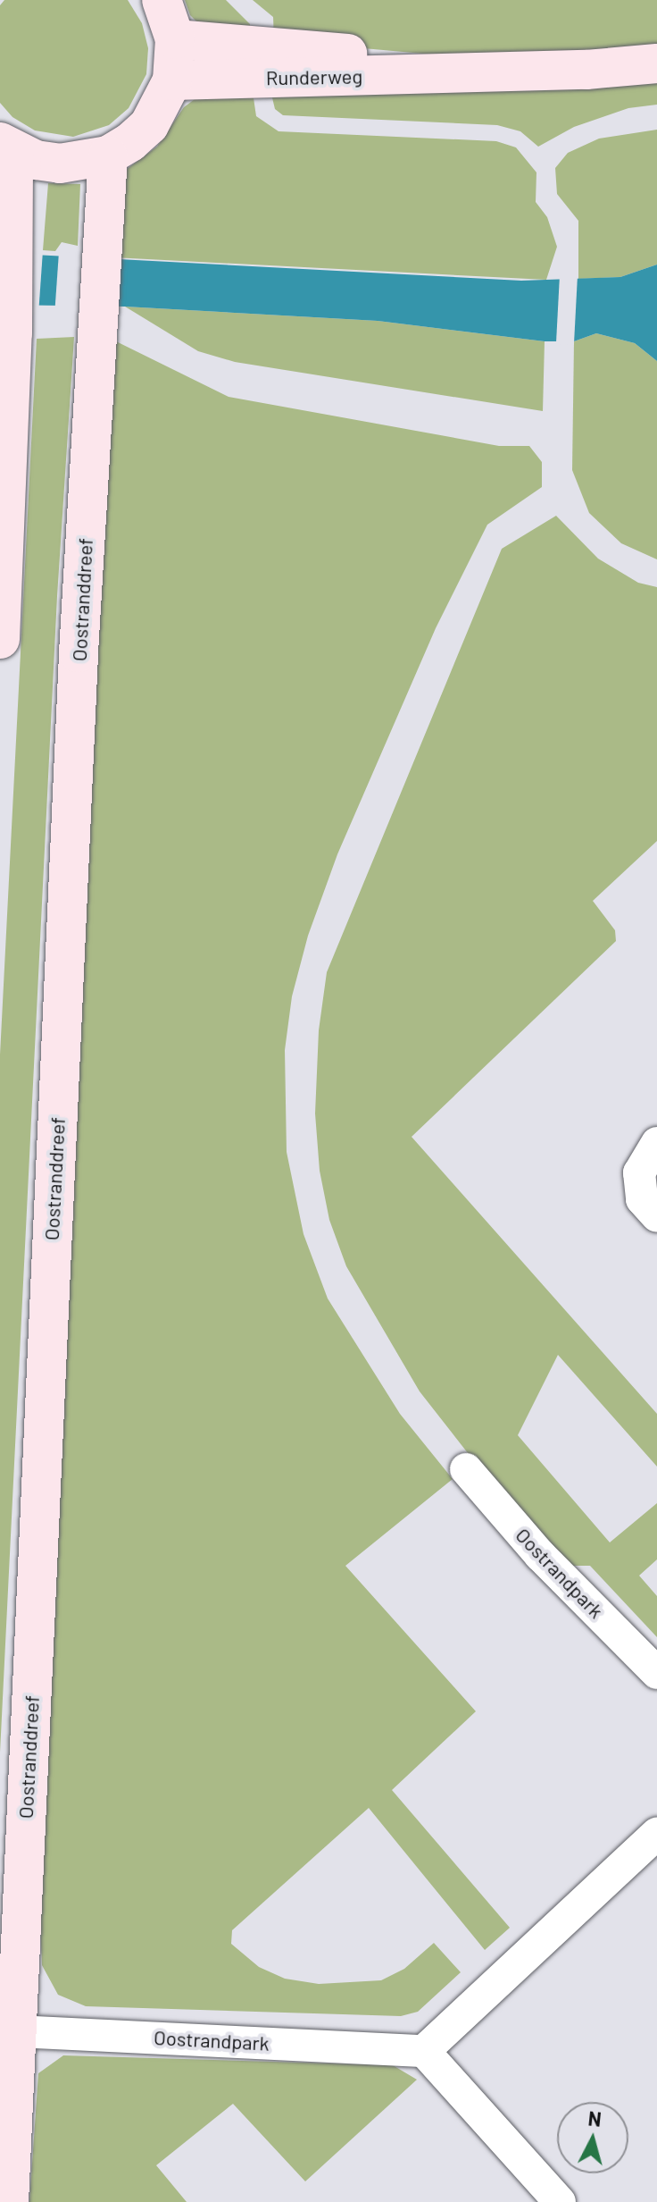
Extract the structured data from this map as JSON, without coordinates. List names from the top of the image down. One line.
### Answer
{"streets":{"main road":["Runderweg","Oostranddreef"],"street":["Oostrandpark"]},"crossings":[["Oostranddreef","Oostrandpark"]],"north":"top"}
